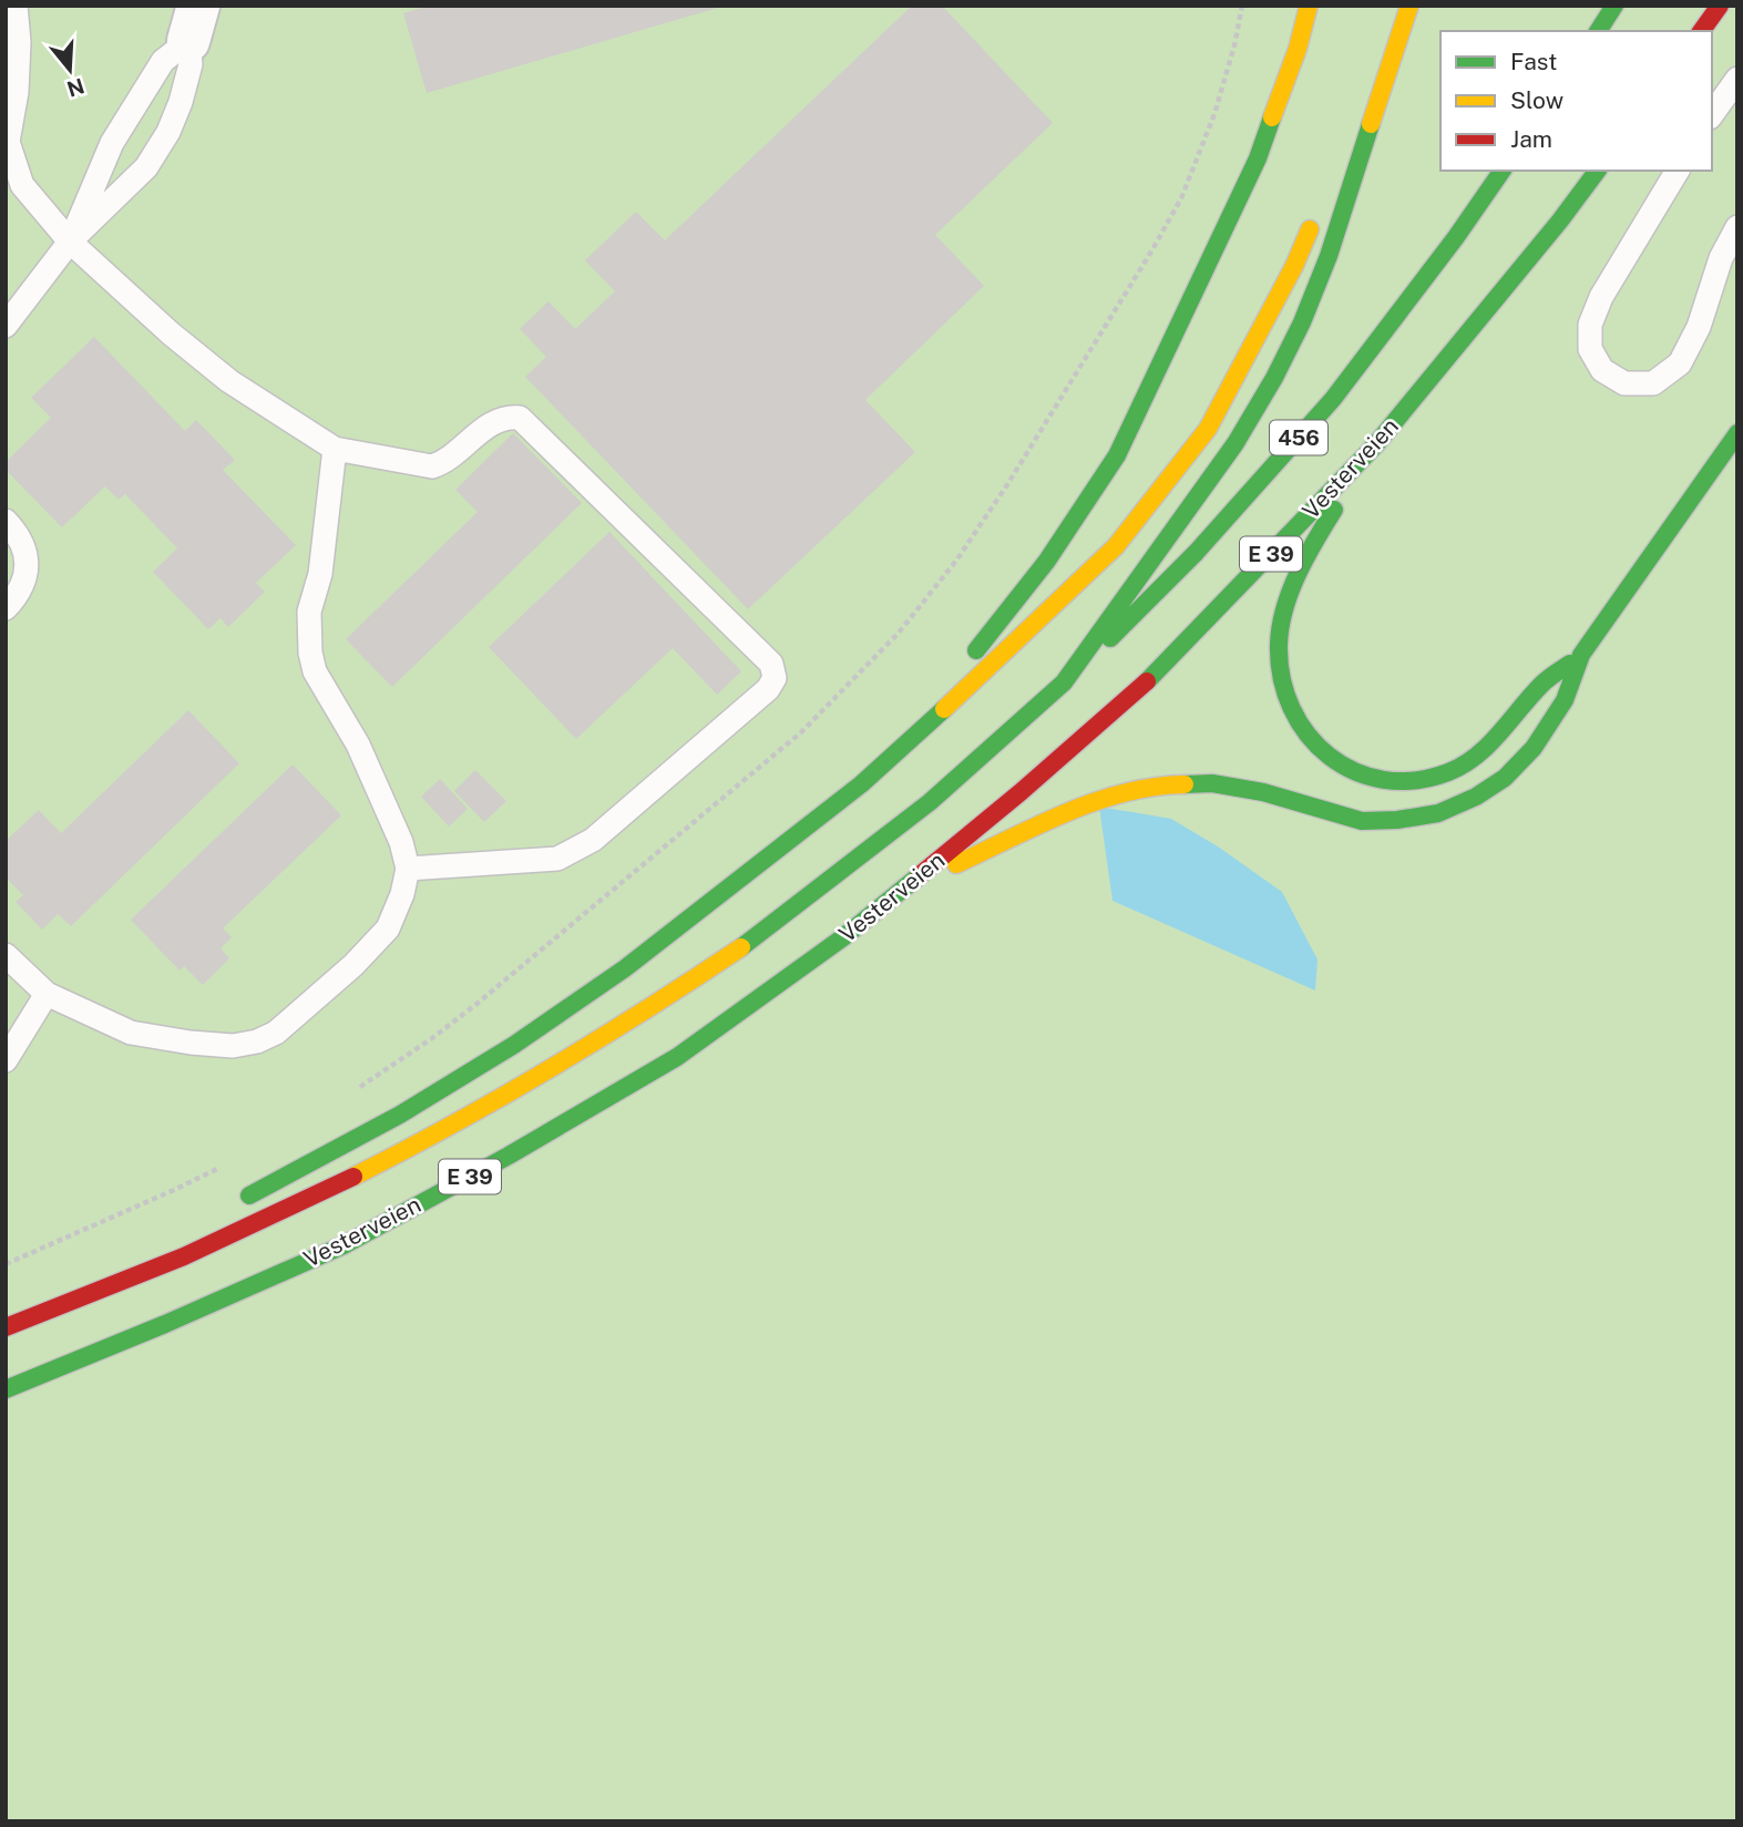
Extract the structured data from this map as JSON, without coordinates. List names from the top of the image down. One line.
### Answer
{"streets":{"main road":["456","Vesterveien","E 39"]},"crossings":[["456","E 39"],["Vesterveien","E 39"]],"legend":["Fast","Slow","Jam"],"north":"bottom"}
